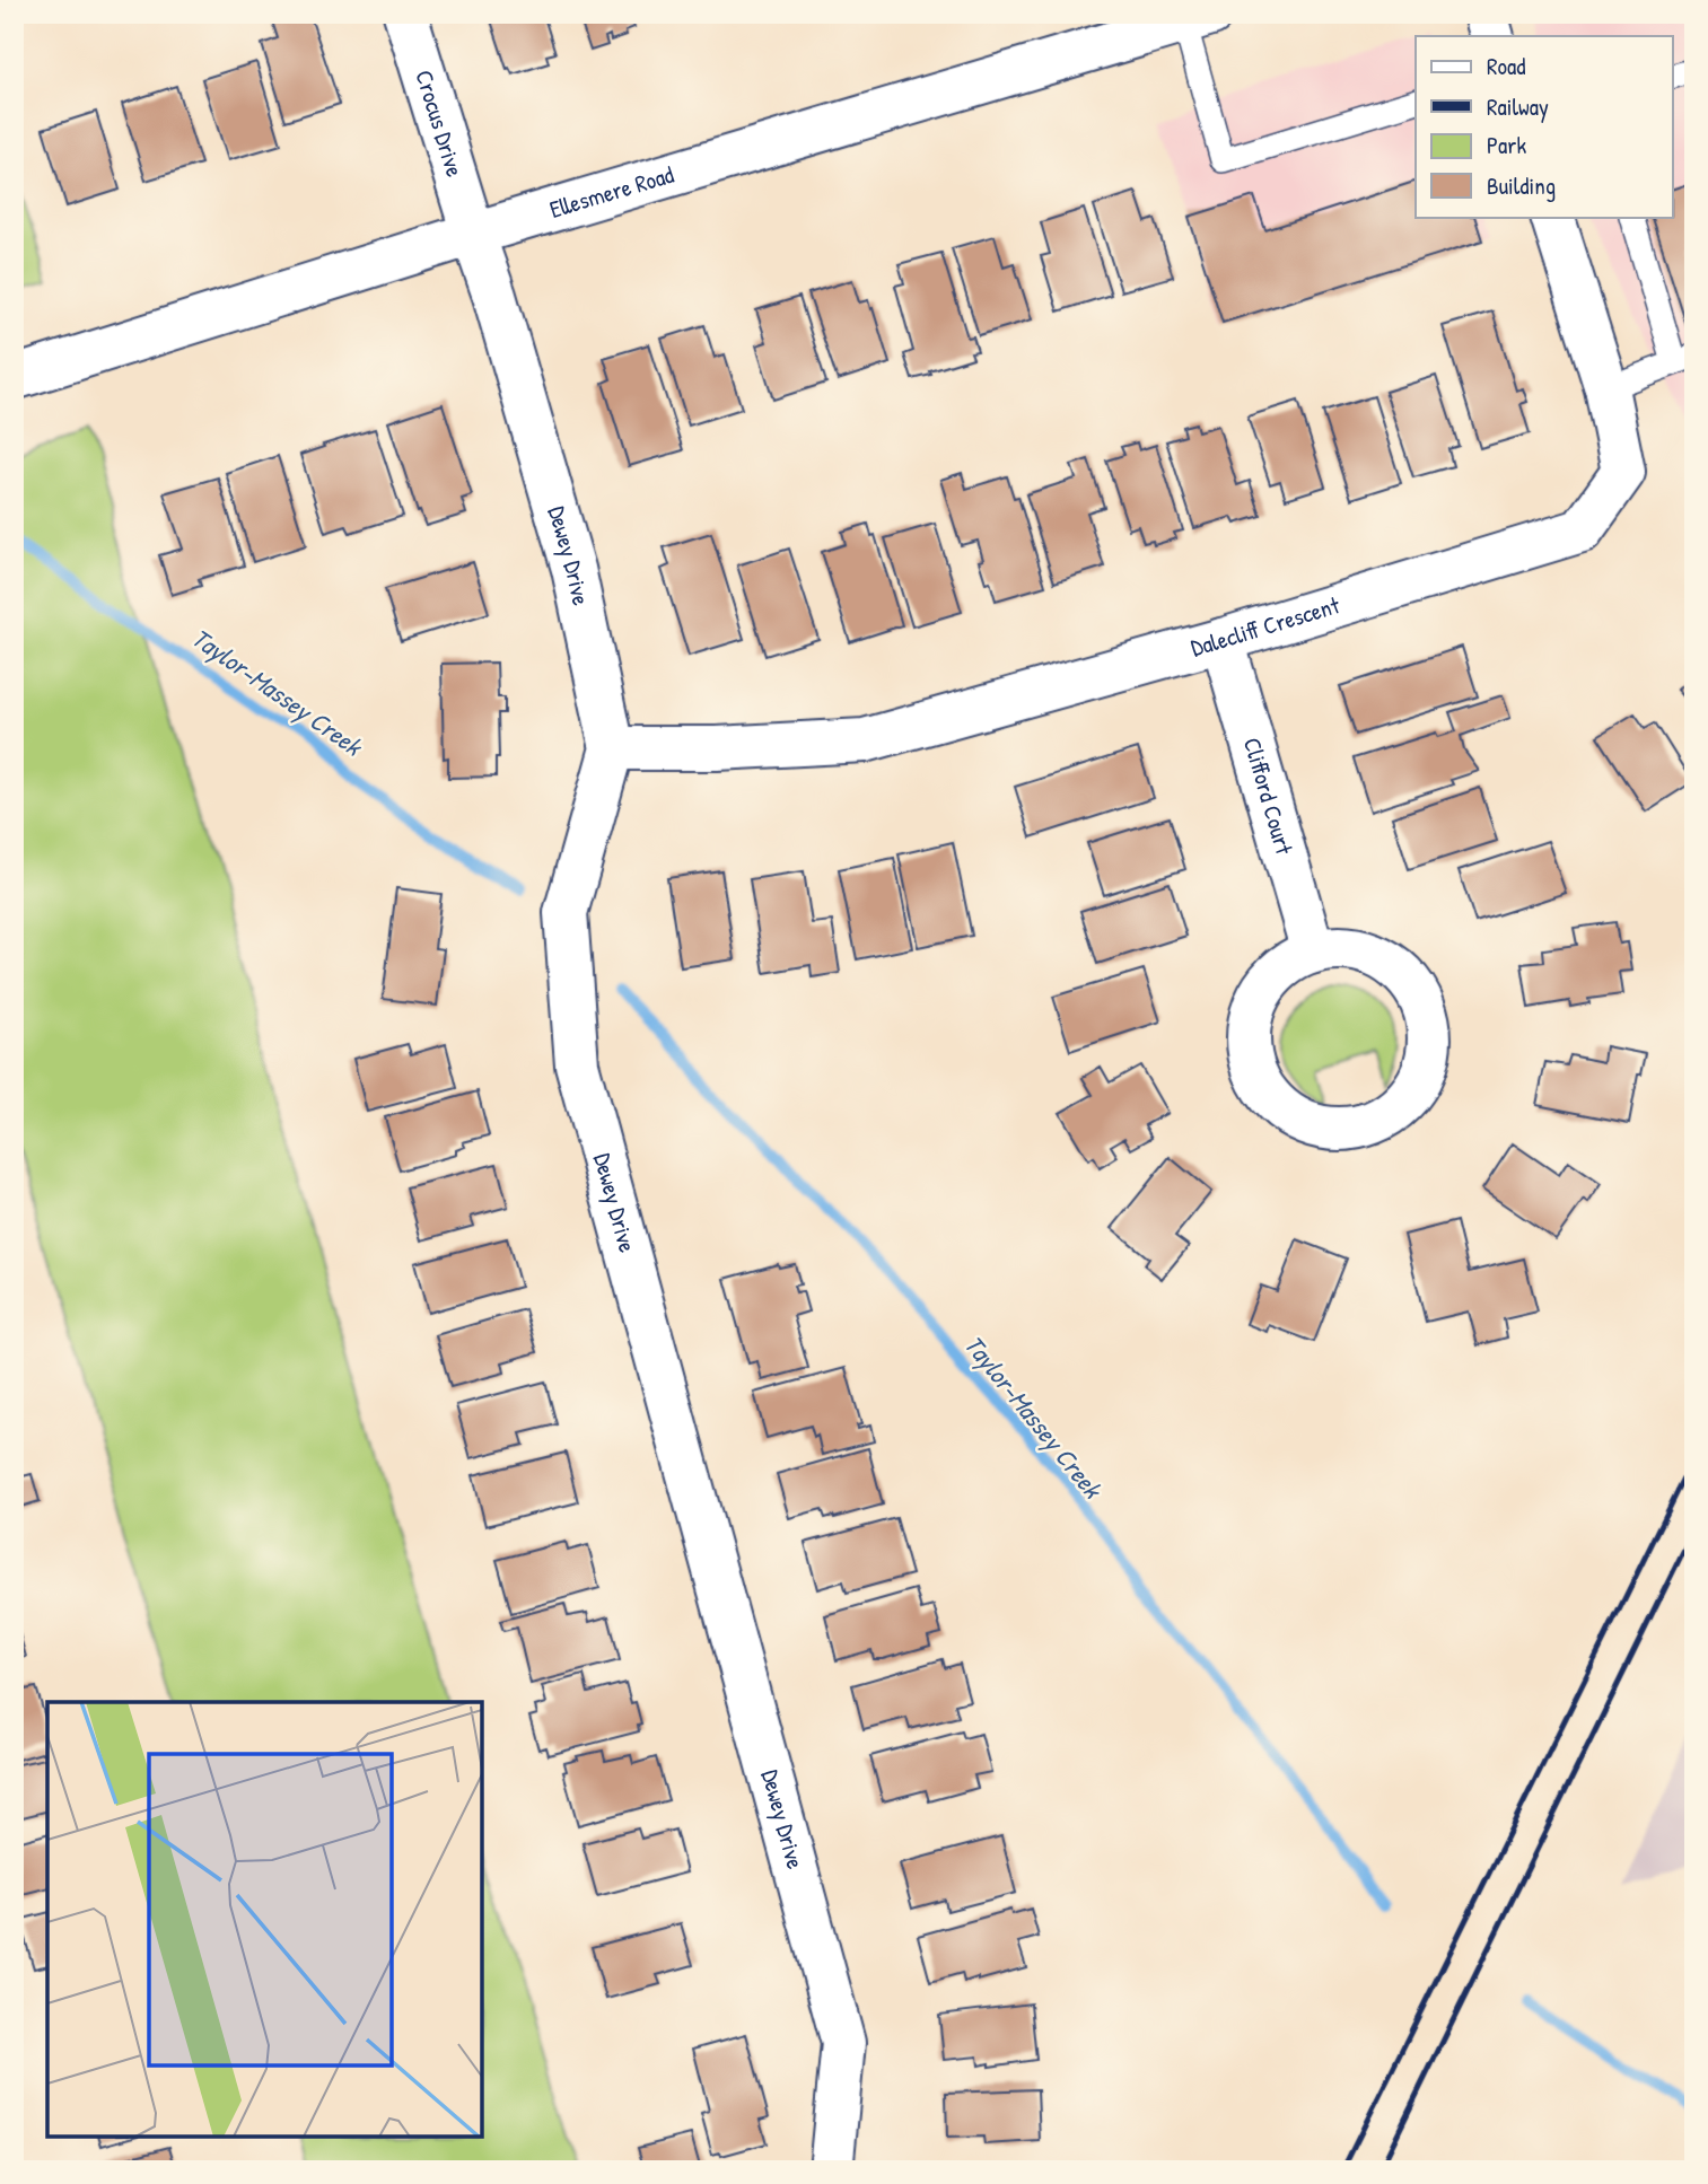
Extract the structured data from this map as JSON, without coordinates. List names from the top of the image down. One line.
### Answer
{"streets":{"street":["Crocus Drive","Ellesmere Road","Dewey Drive","Dalecliff Crescent","Clifford Court"]},"crossings":[["Crocus Drive","Ellesmere Road"],["Crocus Drive","Dewey Drive"],["Ellesmere Road","Dewey Drive"],["Dewey Drive","Dalecliff Crescent"],["Dalecliff Crescent","Clifford Court"]],"water":["Taylor-Massey Creek"],"legend":["Road","Railway","Park","Building"]}
